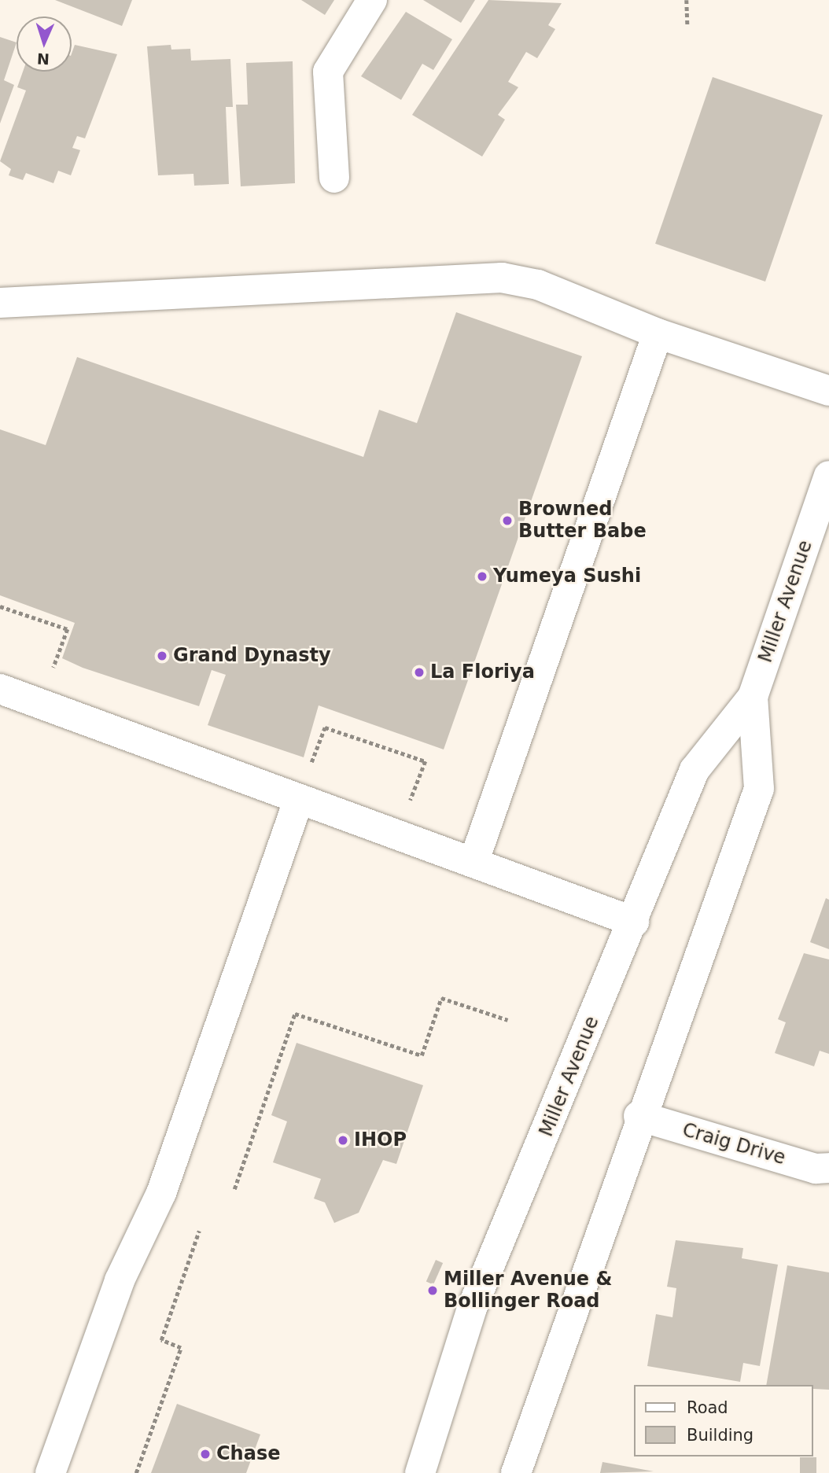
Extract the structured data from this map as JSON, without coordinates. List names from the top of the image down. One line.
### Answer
{"streets":{"main road":["Miller Avenue","Craig Drive"]},"crossings":[["Miller Avenue","Craig Drive"]],"places":["Browned Butter Babe","Yumeya Sushi","Grand Dynasty","La Floriya","IHOP","Miller Avenue & Bollinger Road","Chase"],"legend":["Road","Building"],"north":"bottom"}
